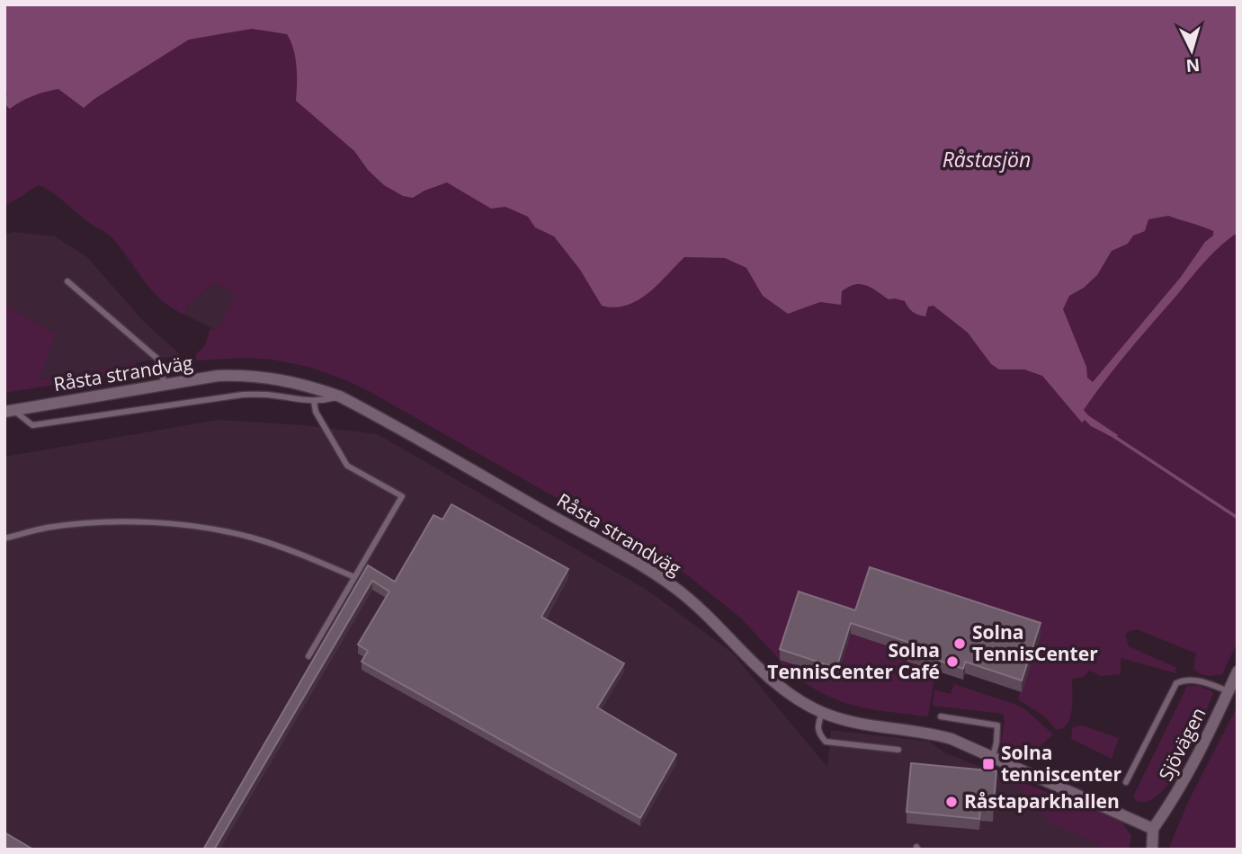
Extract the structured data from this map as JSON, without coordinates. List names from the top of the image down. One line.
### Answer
{"streets":{"street":["Råsta strandväg","Sjövägen"]},"crossings":[["Råsta strandväg","Sjövägen"]],"water":["Råstasjön"],"places":{"other":["Solna TennisCenter","Solna TennisCenter Café","Råstaparkhallen"],"transit":["Solna tenniscenter"]},"north":"bottom"}
